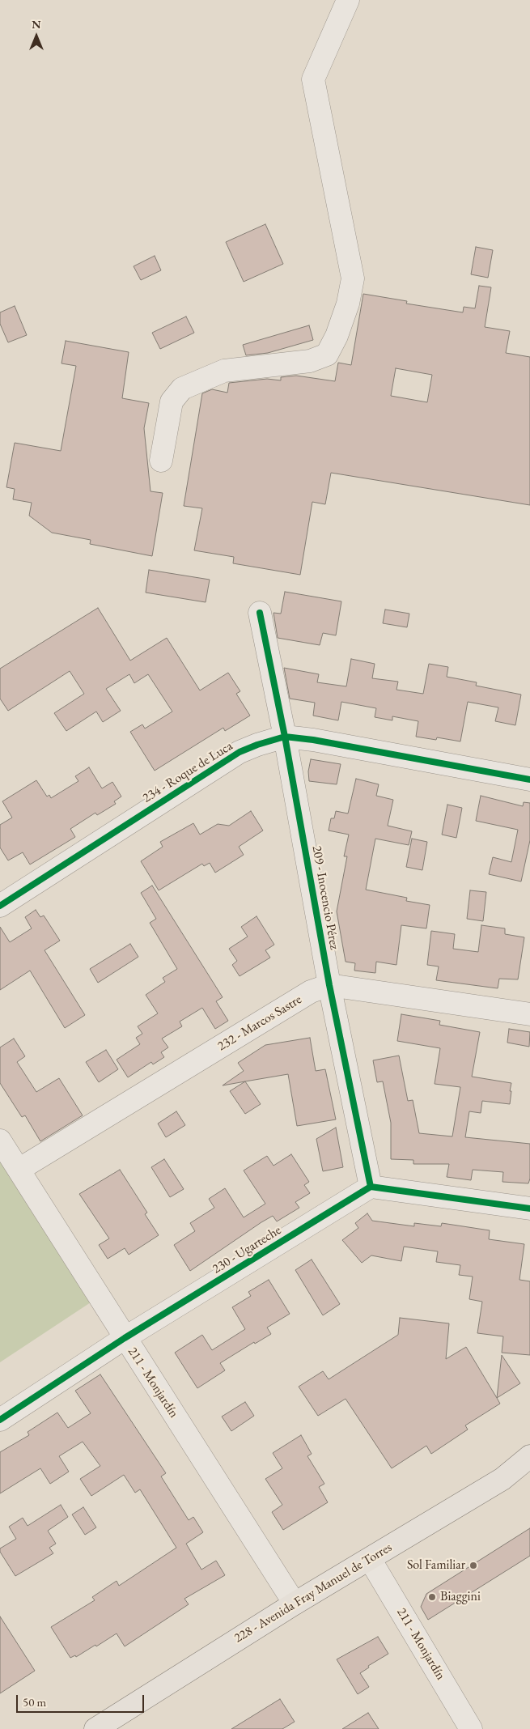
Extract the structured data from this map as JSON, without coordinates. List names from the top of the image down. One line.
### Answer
{"streets":{"main road":["228 - Avenida Fray Manuel de Torres"],"street":["234 - Roque de Luca","209 - Inocencio Pérez","232 - Marcos Sastre","230 - Ugarteche","211 - Monjardín"]},"crossings":[["234 - Roque de Luca","209 - Inocencio Pérez"],["209 - Inocencio Pérez","232 - Marcos Sastre"],["209 - Inocencio Pérez","230 - Ugarteche"],["232 - Marcos Sastre","211 - Monjardín"],["230 - Ugarteche","211 - Monjardín"],["211 - Monjardín","228 - Avenida Fray Manuel de Torres"]],"places":["Sol Familiar","Biaggini"],"scale_bar":"50 m","north":"top"}
